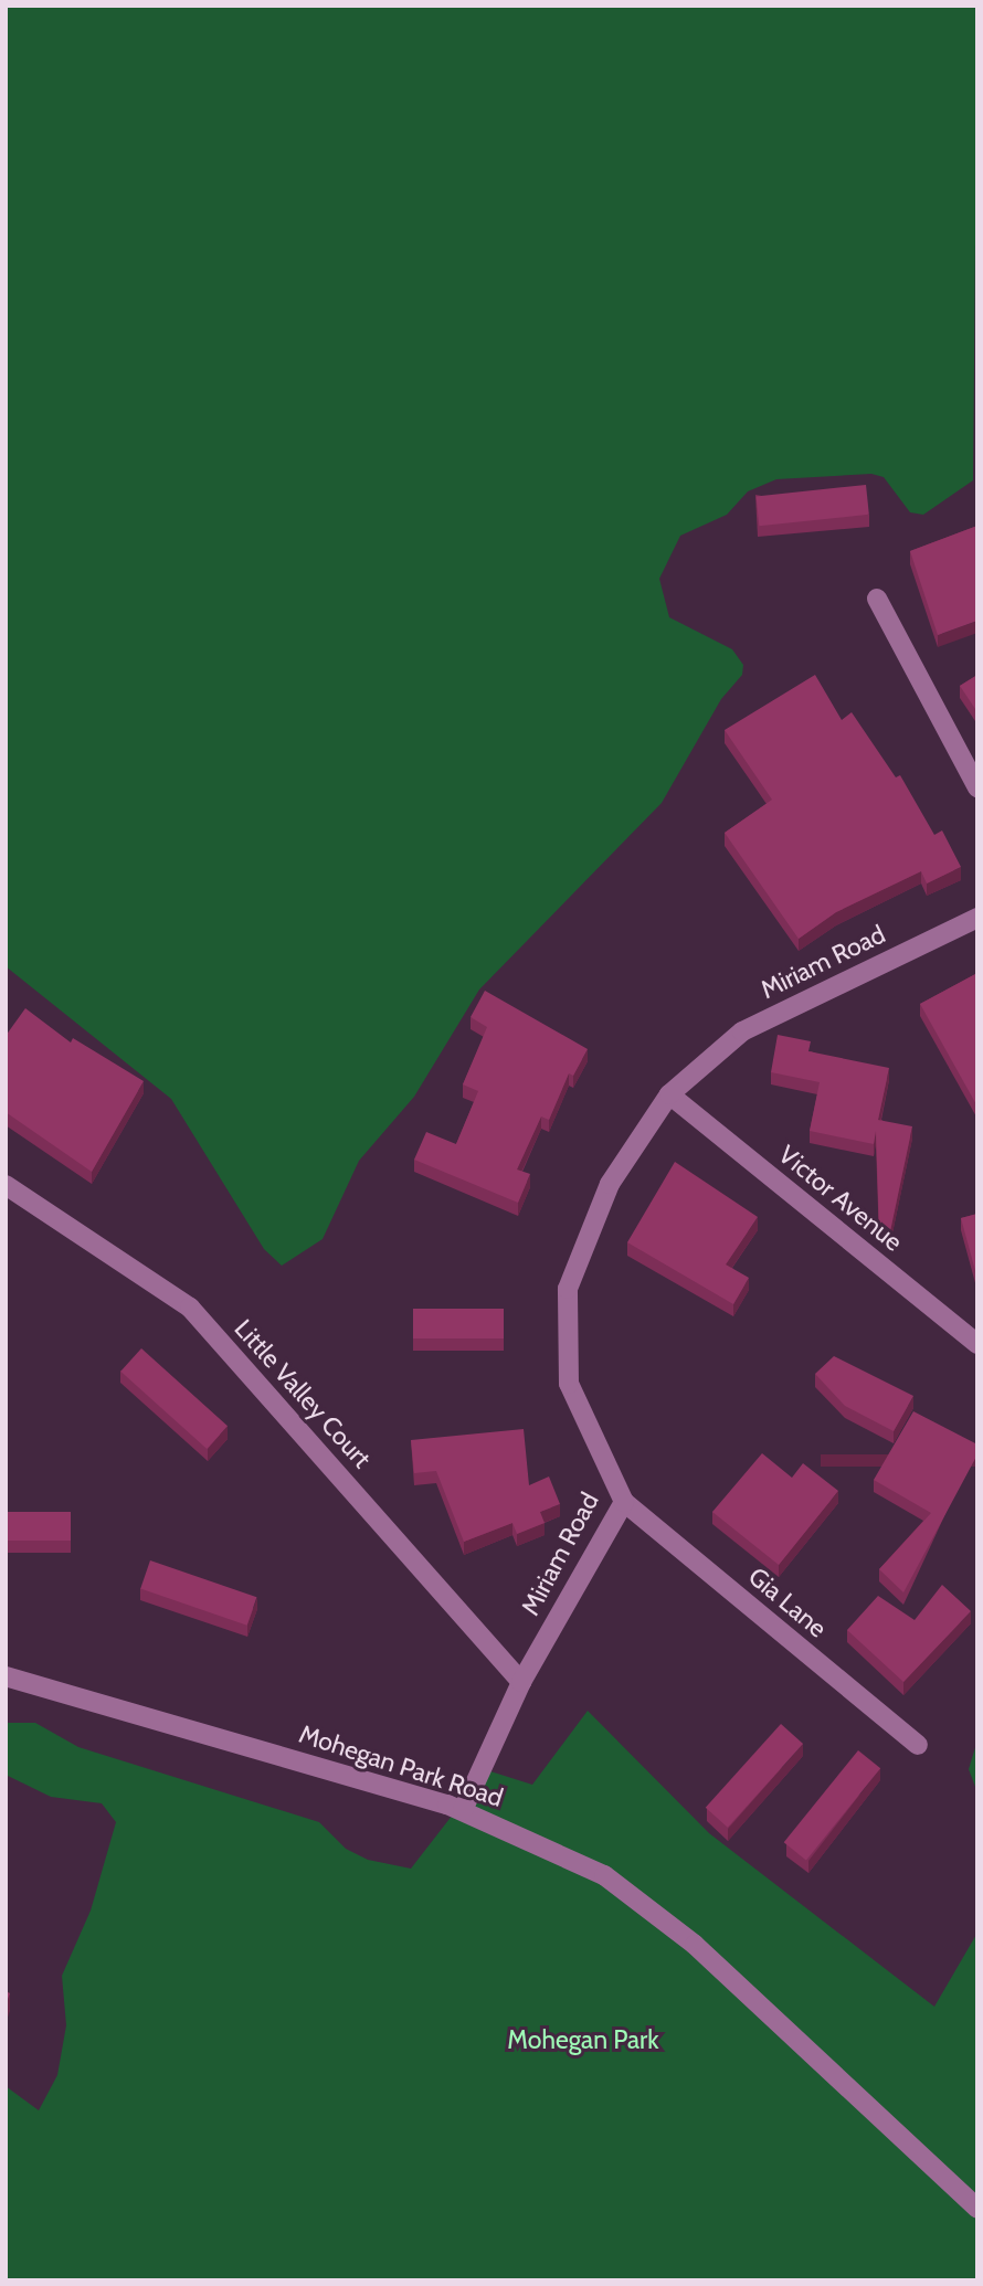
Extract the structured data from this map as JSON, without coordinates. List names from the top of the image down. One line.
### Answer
{"streets":{"street":["Miriam Road","Victor Avenue","Little Valley Court","Gia Lane","Mohegan Park Road"]},"crossings":[["Miriam Road","Victor Avenue"],["Miriam Road","Little Valley Court"],["Miriam Road","Gia Lane"],["Miriam Road","Mohegan Park Road"]],"parks":["Mohegan Park"]}
